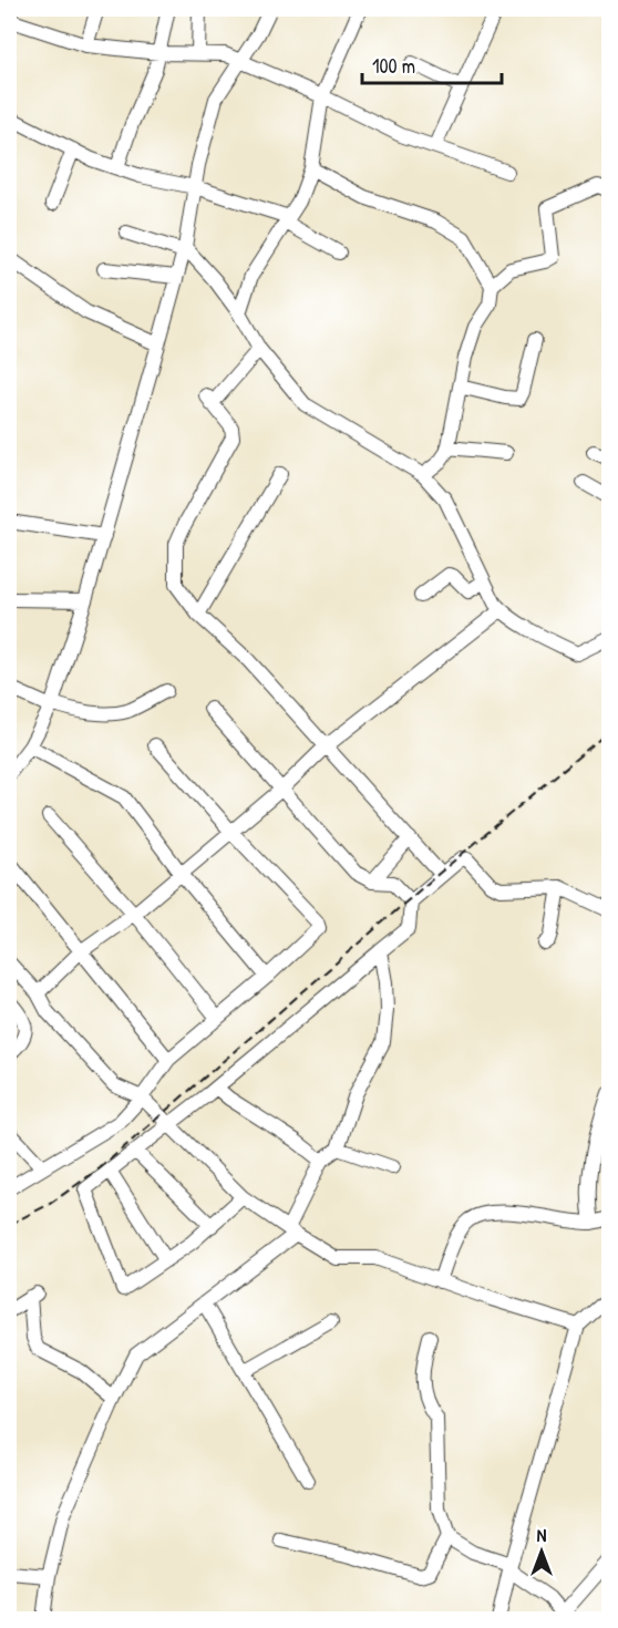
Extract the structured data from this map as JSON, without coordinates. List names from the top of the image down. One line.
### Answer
{"scale_bar":"100 m","north":"top"}
